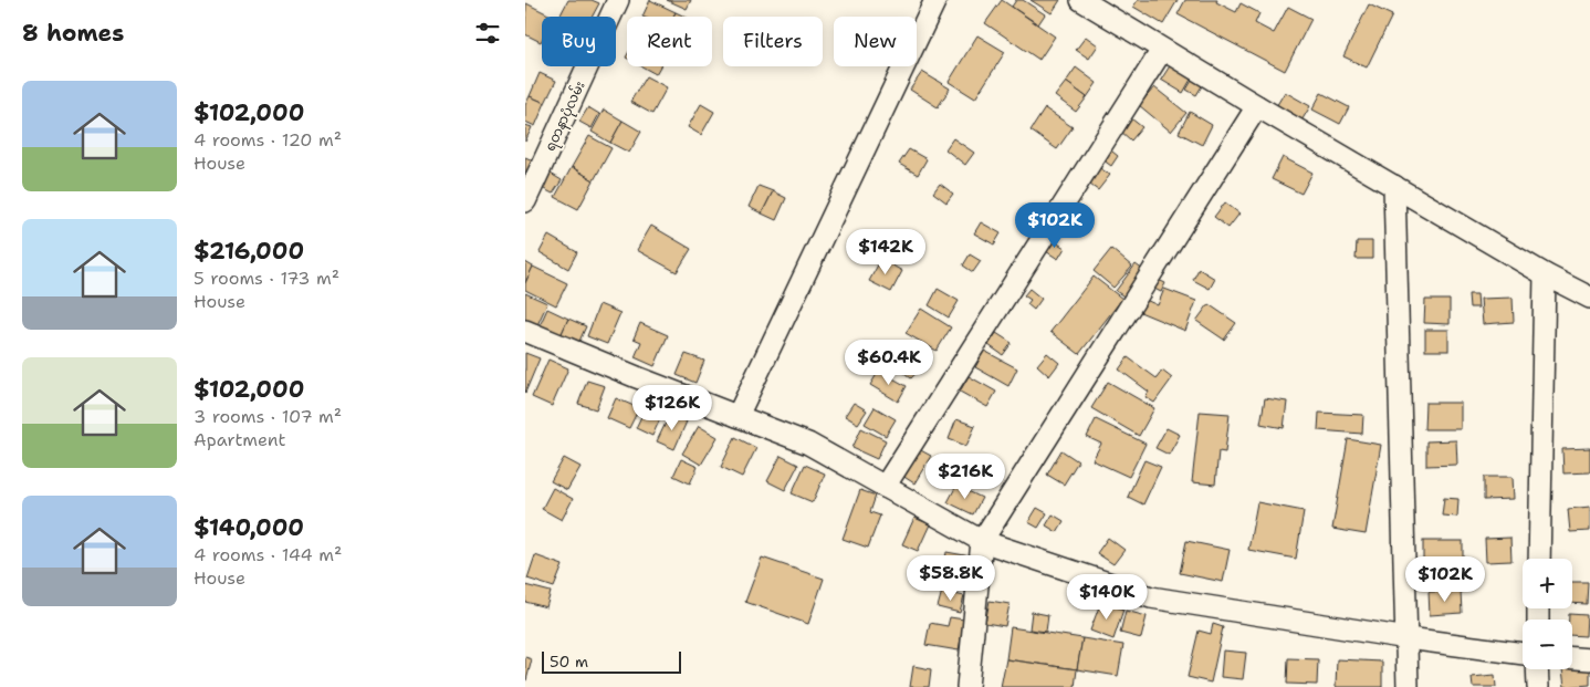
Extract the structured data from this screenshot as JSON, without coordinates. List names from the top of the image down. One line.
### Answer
{"streets":{"street":["ရတနာပုံလမ်း"]},"scale_bar":"50 m","page":{"heading":"8 homes","chip":["Buy","Rent","Filters","New"],"list":[{"name":"$102,000","note":"4 rooms · 120 m² · House"},{"name":"$216,000","note":"5 rooms · 173 m² · House"},{"name":"$102,000","note":"3 rooms · 107 m² · Apartment"},{"name":"$140,000","note":"4 rooms · 144 m² · House"}],"price":["$102K","$142K","$60.4K","$126K","$216K","$58.8K","$102K","$140K"],"map_buttons":["+","−"],"scale":"50 m"}}
